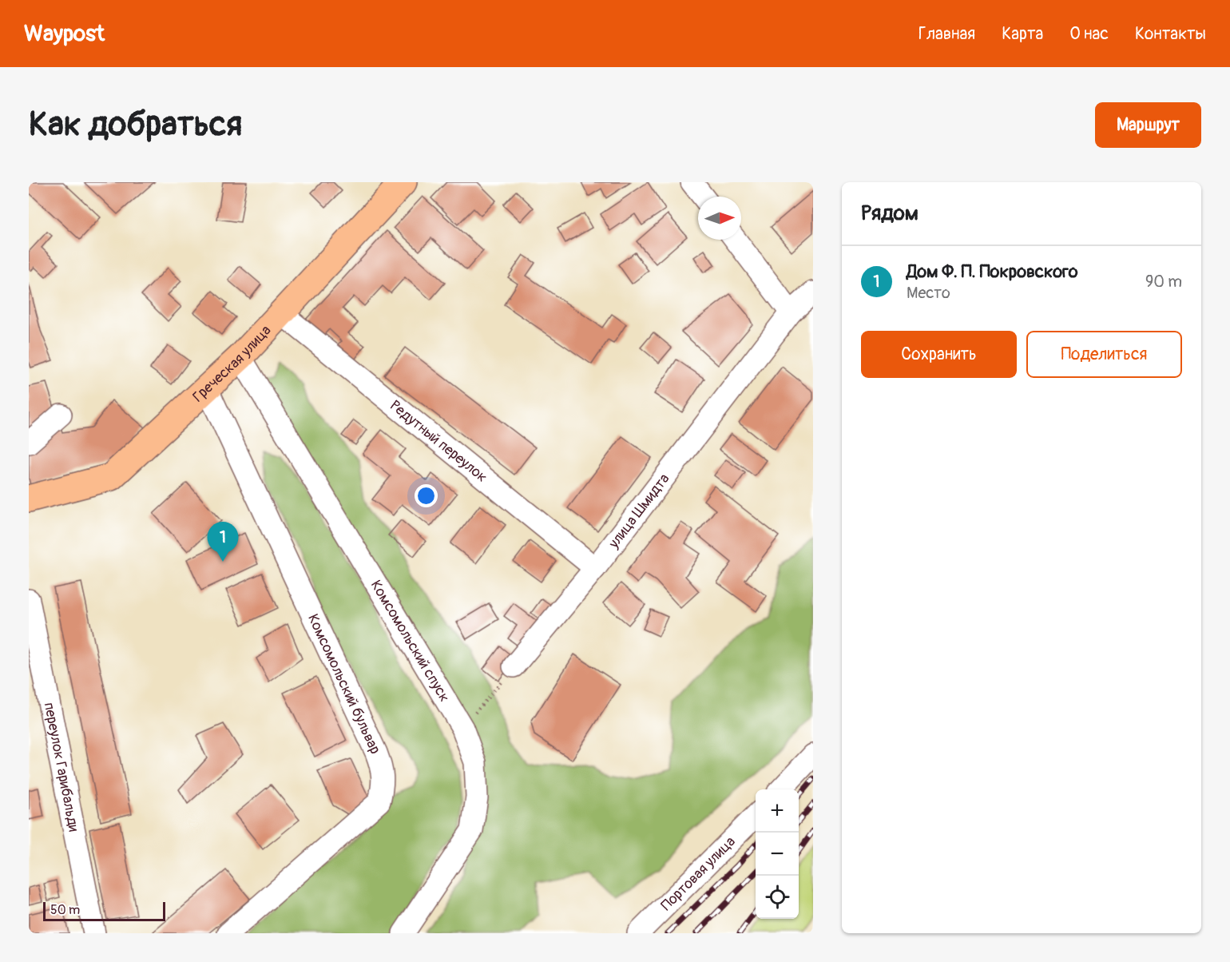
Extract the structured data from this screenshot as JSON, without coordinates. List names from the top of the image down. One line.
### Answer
{"streets":{"main road":["Греческая улица"],"street":["Редутный переулок","улица Шмидта","Комсомольский спуск","Комсомольский бульвар","переулок Гарибальди","Портовая улица"]},"crossings":[["Греческая улица","Редутный переулок"],["Греческая улица","Комсомольский спуск"],["Греческая улица","Комсомольский бульвар"],["Редутный переулок","улица Шмидта"]],"scale_bar":"50 m","north":"right","page":{"header":"Waypost","nav":["Главная","Карта","О нас","Контакты"],"buttons":["Маршрут",["Сохранить","Поделиться"]],"title":"Как добраться","heading":"Рядом","list":[{"mark":"1","name":"Дом Ф. П. Покровского","note":"Место","value":"90 m"}],"pins":"1","map_buttons":["+","−"],"scale":"50 m"}}
